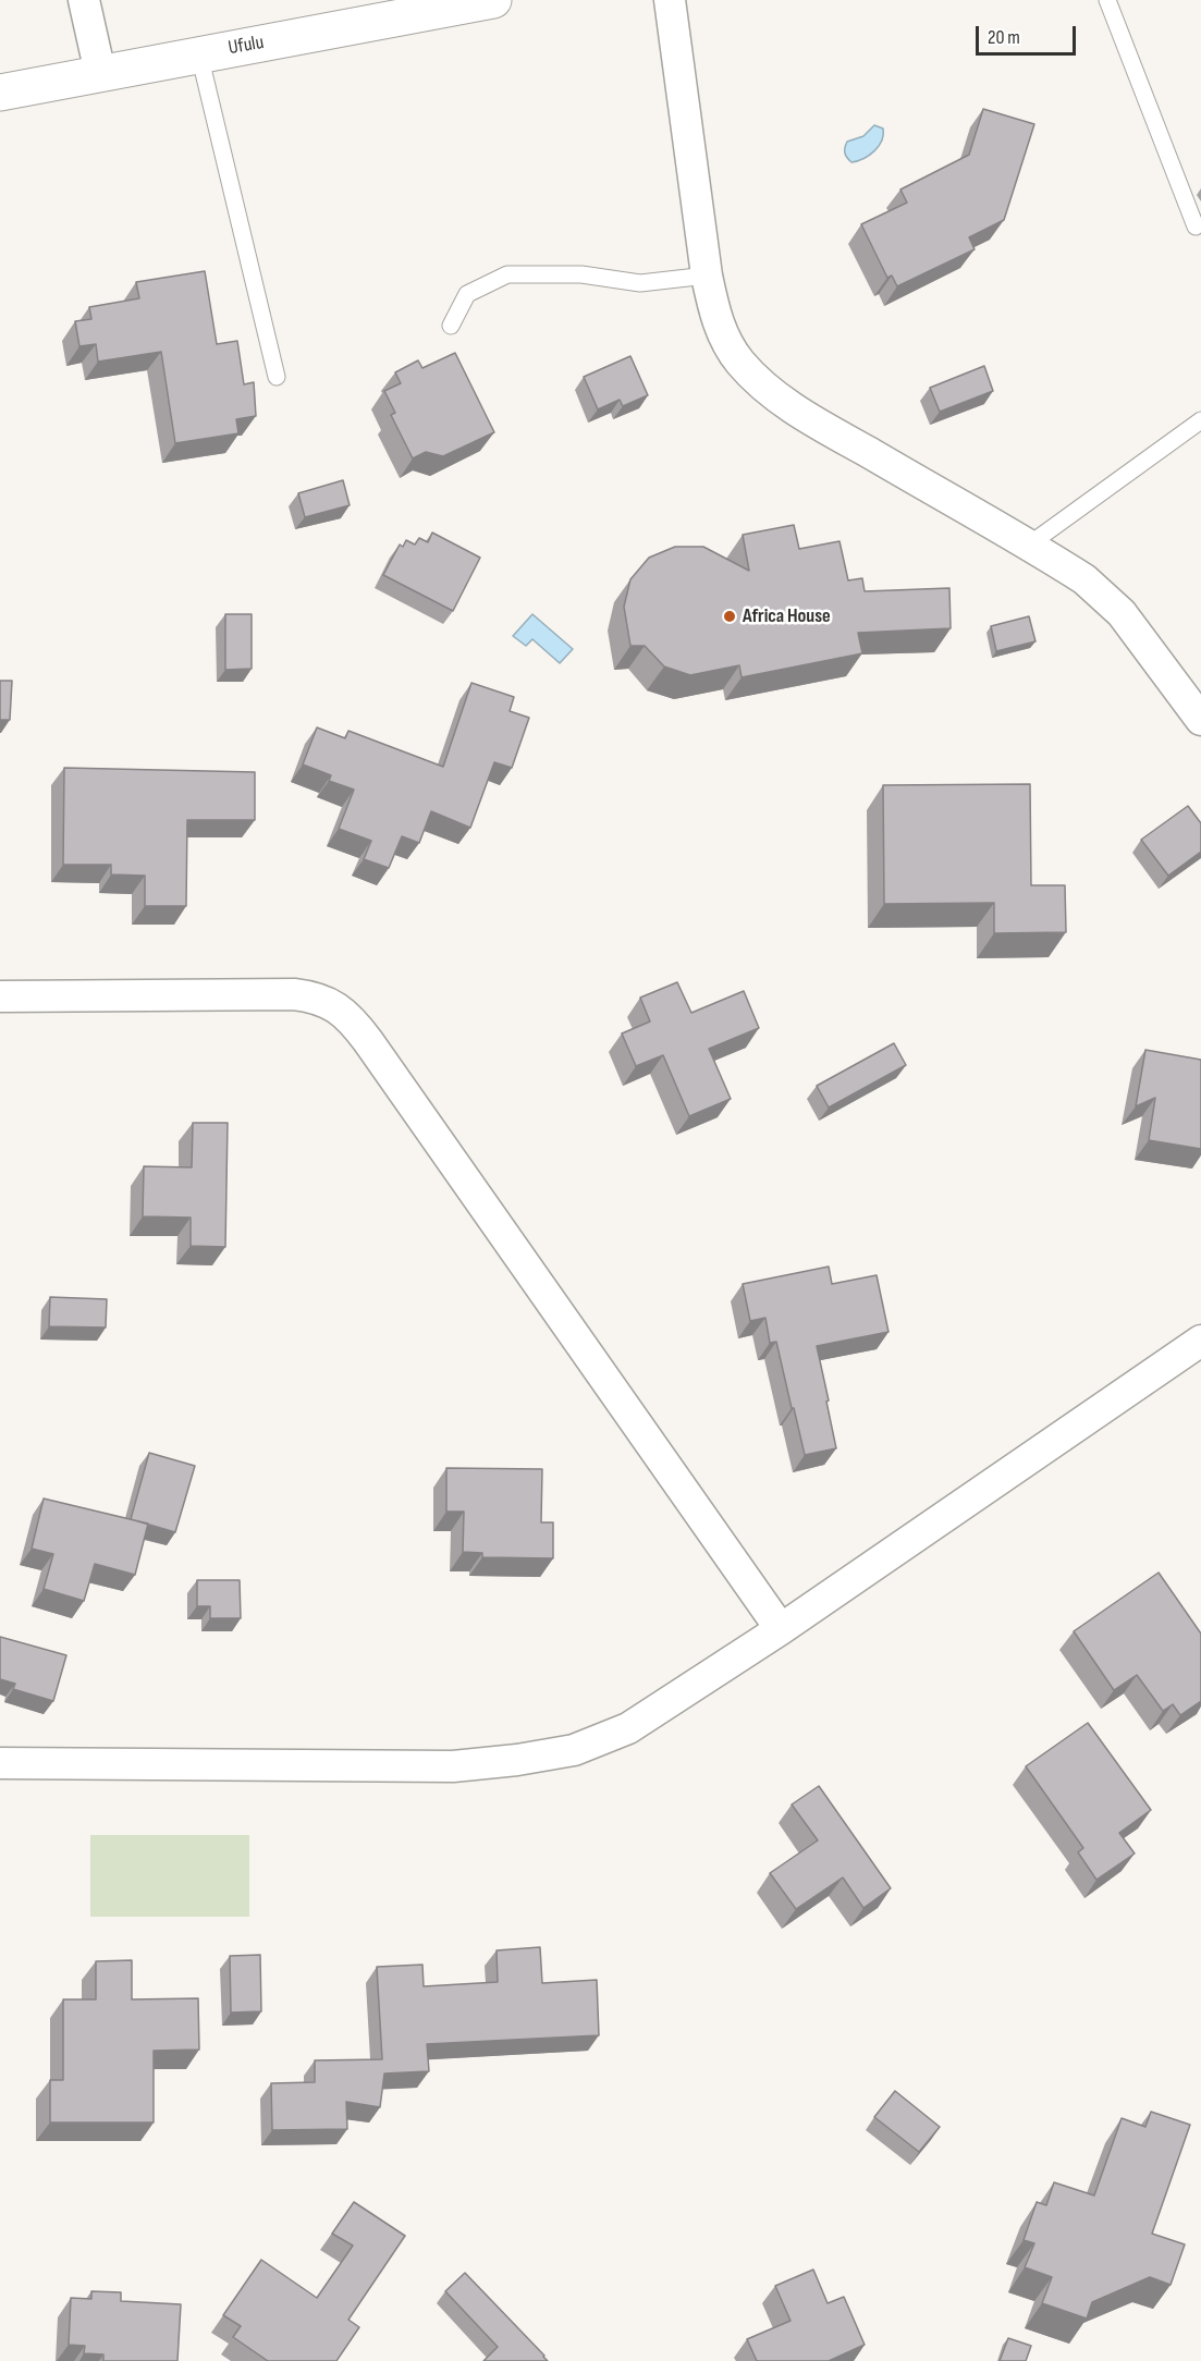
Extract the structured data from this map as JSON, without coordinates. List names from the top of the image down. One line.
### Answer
{"streets":{"street":["Ufulu"]},"places":["Africa House"],"scale_bar":"20 m"}
